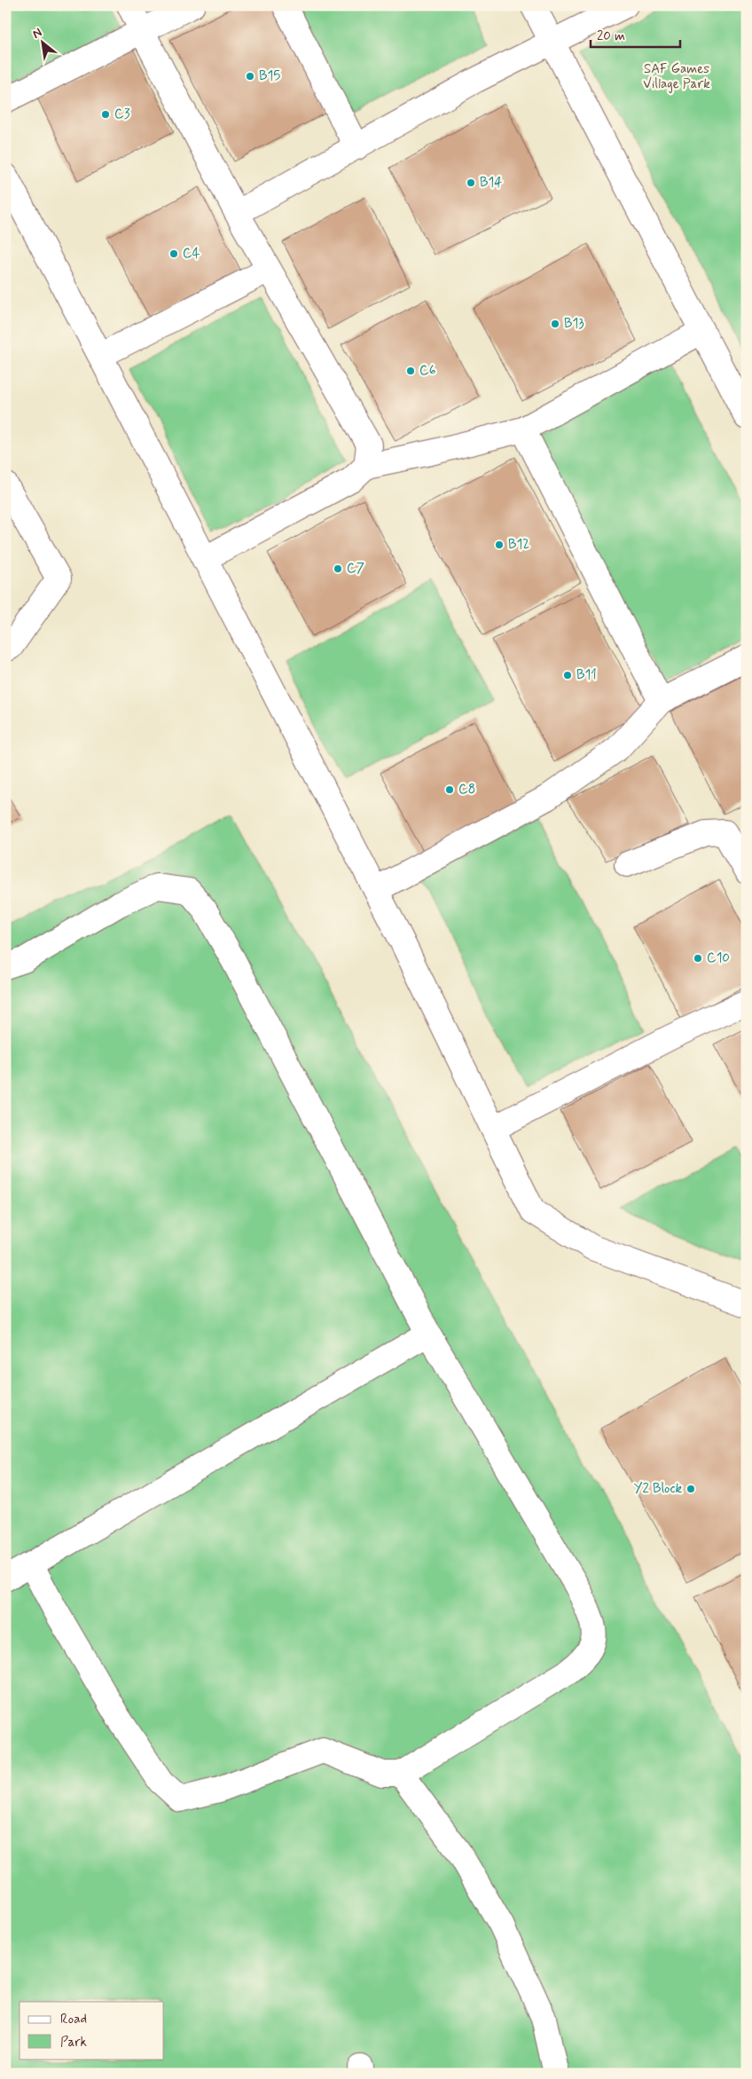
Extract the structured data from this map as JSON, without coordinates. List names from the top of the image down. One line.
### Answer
{"parks":["SAF Games Village Park"],"places":["B15","C3","B14","C4","B13","C6","B12","C7","B11","C8","C10","Y2 Block"],"legend":["Road","Park"],"scale_bar":"20 m","north":"top left"}
